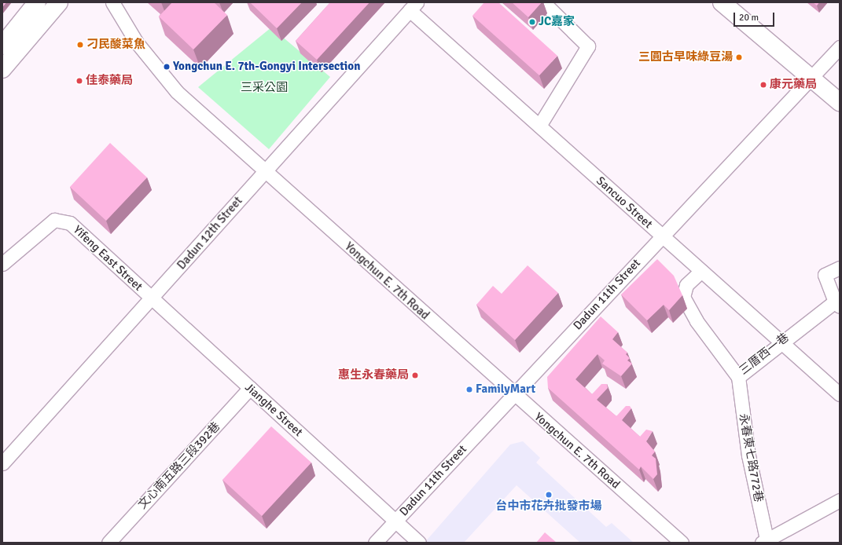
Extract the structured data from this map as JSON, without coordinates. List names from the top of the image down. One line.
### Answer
{"streets":{"street":["Sancuo Street","Dadun 12th Street","Yifeng East Street","Yongchun E. 7th Road","Dadun 11th Street","三厝西一巷","Jianghe Street","永春東七路772巷","文心南五路三段392巷"]},"crossings":[["Sancuo Street","Dadun 12th Street"],["Sancuo Street","Dadun 11th Street"],["Sancuo Street","三厝西一巷"],["Dadun 12th Street","Yifeng East Street"],["Dadun 12th Street","Yongchun E. 7th Road"],["Dadun 12th Street","Jianghe Street"],["Yifeng East Street","Jianghe Street"],["Yongchun E. 7th Road","Dadun 11th Street"],["Dadun 11th Street","Jianghe Street"],["三厝西一巷","永春東七路772巷"],["Jianghe Street","文心南五路三段392巷"]],"parks":["三采公園"],"places":["JC嘉家","刁民酸菜魚","三圓古早味綠豆湯","Yongchun E. 7th-Gongyi Intersection","佳泰藥局","康元藥局","惠生永春藥局","FamilyMart","台中市花卉批發市場"],"scale_bar":"20 m"}
